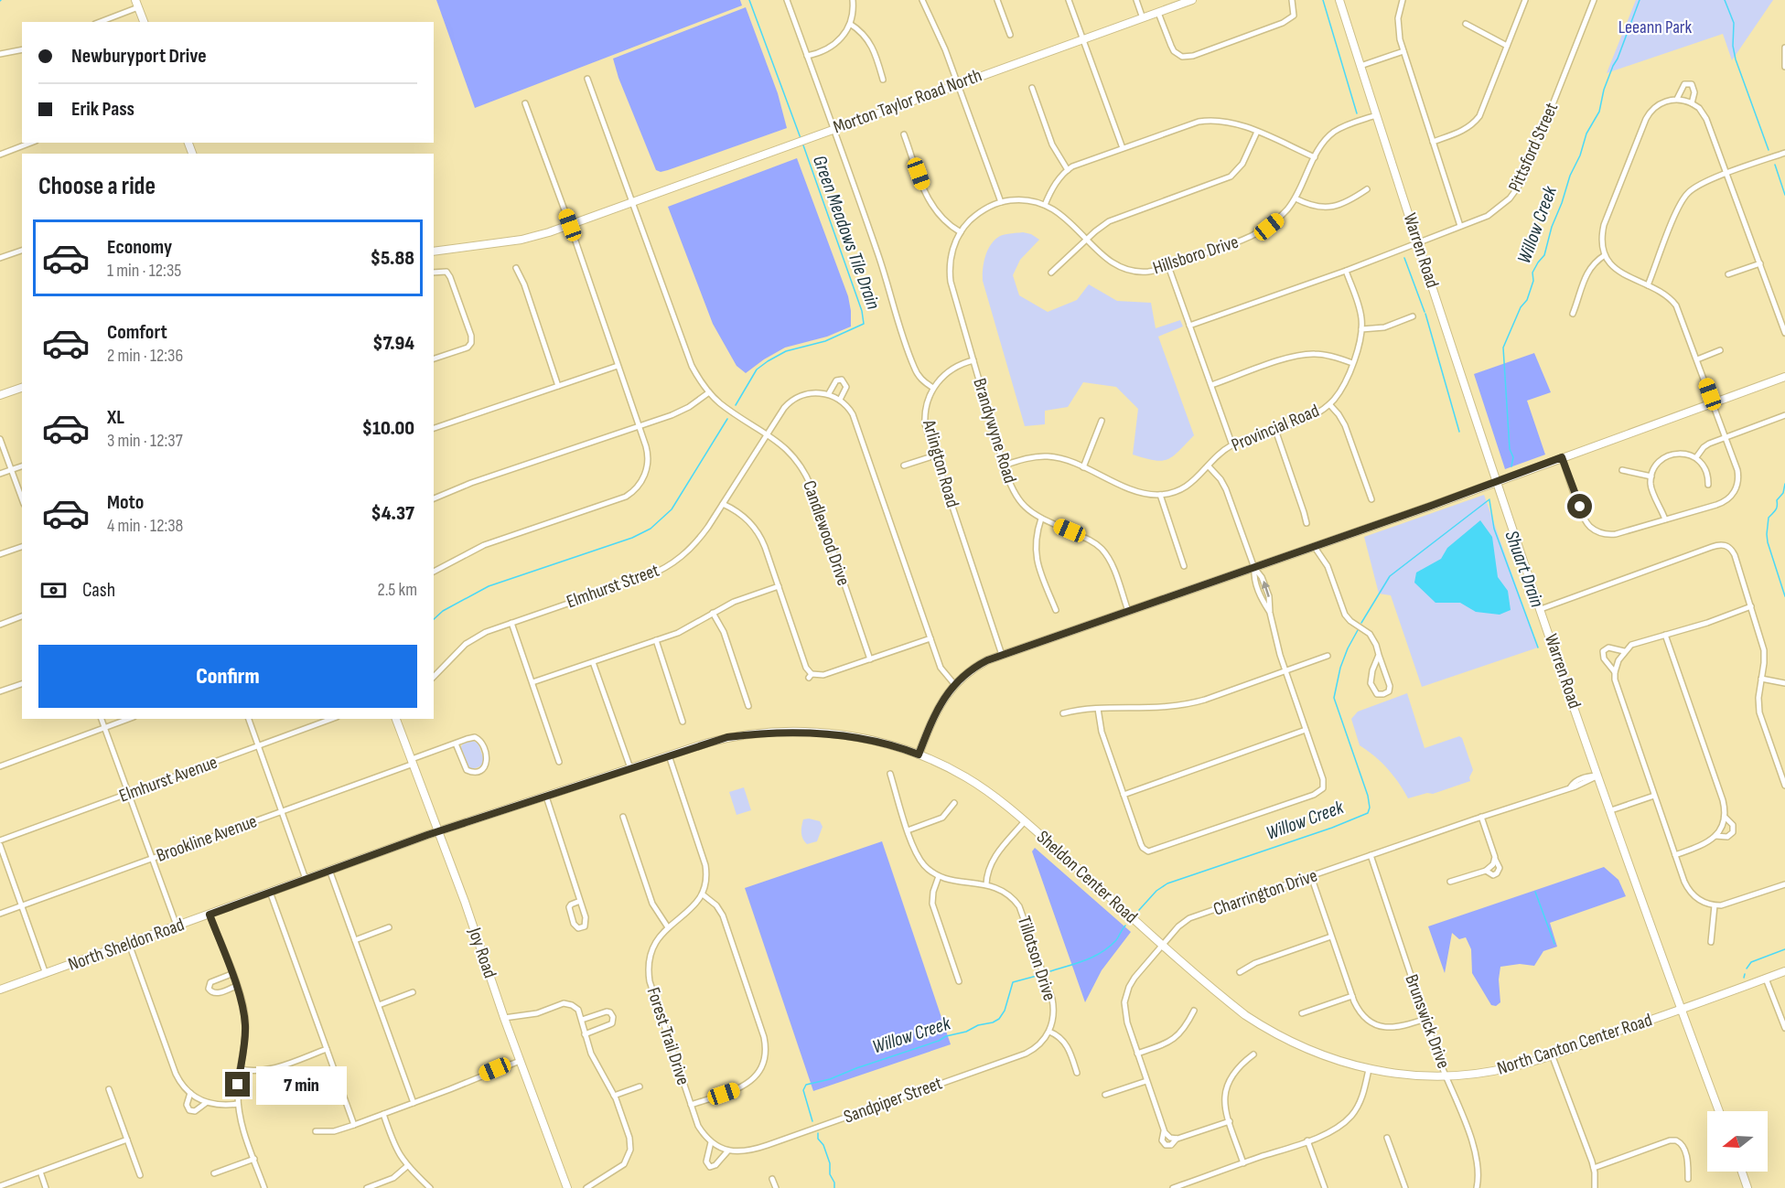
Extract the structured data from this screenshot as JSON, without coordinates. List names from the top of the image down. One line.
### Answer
{"streets":{"main road":["Morton Taylor Road North","Warren Road","Sheldon Center Road","North Sheldon Road","Joy Road","North Canton Center Road"],"street":["Pittsford Street","Hillsboro Drive","Provincial Road","Brandywyne Road","Arlington Road","Candlewood Drive","Elmhurst Street","Elmhurst Avenue","Brookline Avenue","Charrington Drive","Tillotson Drive","Brunswick Drive","Forest Trail Drive","Sandpiper Street"]},"crossings":[["Morton Taylor Road North","Candlewood Drive"],["Pittsford Street","Warren Road"],["Pittsford Street","Provincial Road"],["Warren Road","Hillsboro Drive"],["Warren Road","Charrington Drive"],["Warren Road","North Canton Center Road"],["Hillsboro Drive","Brandywyne Road"],["Provincial Road","Brandywyne Road"],["Candlewood Drive","Elmhurst Street"],["Brookline Avenue","Joy Road"],["Sheldon Center Road","Charrington Drive"],["Sheldon Center Road","North Sheldon Road"],["Sheldon Center Road","North Canton Center Road"],["Charrington Drive","Brunswick Drive"],["North Sheldon Road","Joy Road"],["Tillotson Drive","Sandpiper Street"],["Brunswick Drive","North Canton Center Road"],["Forest Trail Drive","Sandpiper Street"]],"water":["Willow Creek","Green Meadows Tile Drain","Shuart Drain"],"parks":["Leeann Park"],"north":"left","page":{"banner":["Newburyport Drive","Erik Pass"],"heading":"Choose a ride","list":[{"name":"Economy","note":"1 min · 12:35","value":"$5.88"},{"name":"Comfort","note":"2 min · 12:36","value":"$7.94"},{"name":"XL","note":"3 min · 12:37","value":"$10.00"},{"name":"Moto","note":"4 min · 12:38","value":"$4.37"}],"pay":["Cash","2.5 km"],"buttons":"Confirm","bubble":"7 min"}}
